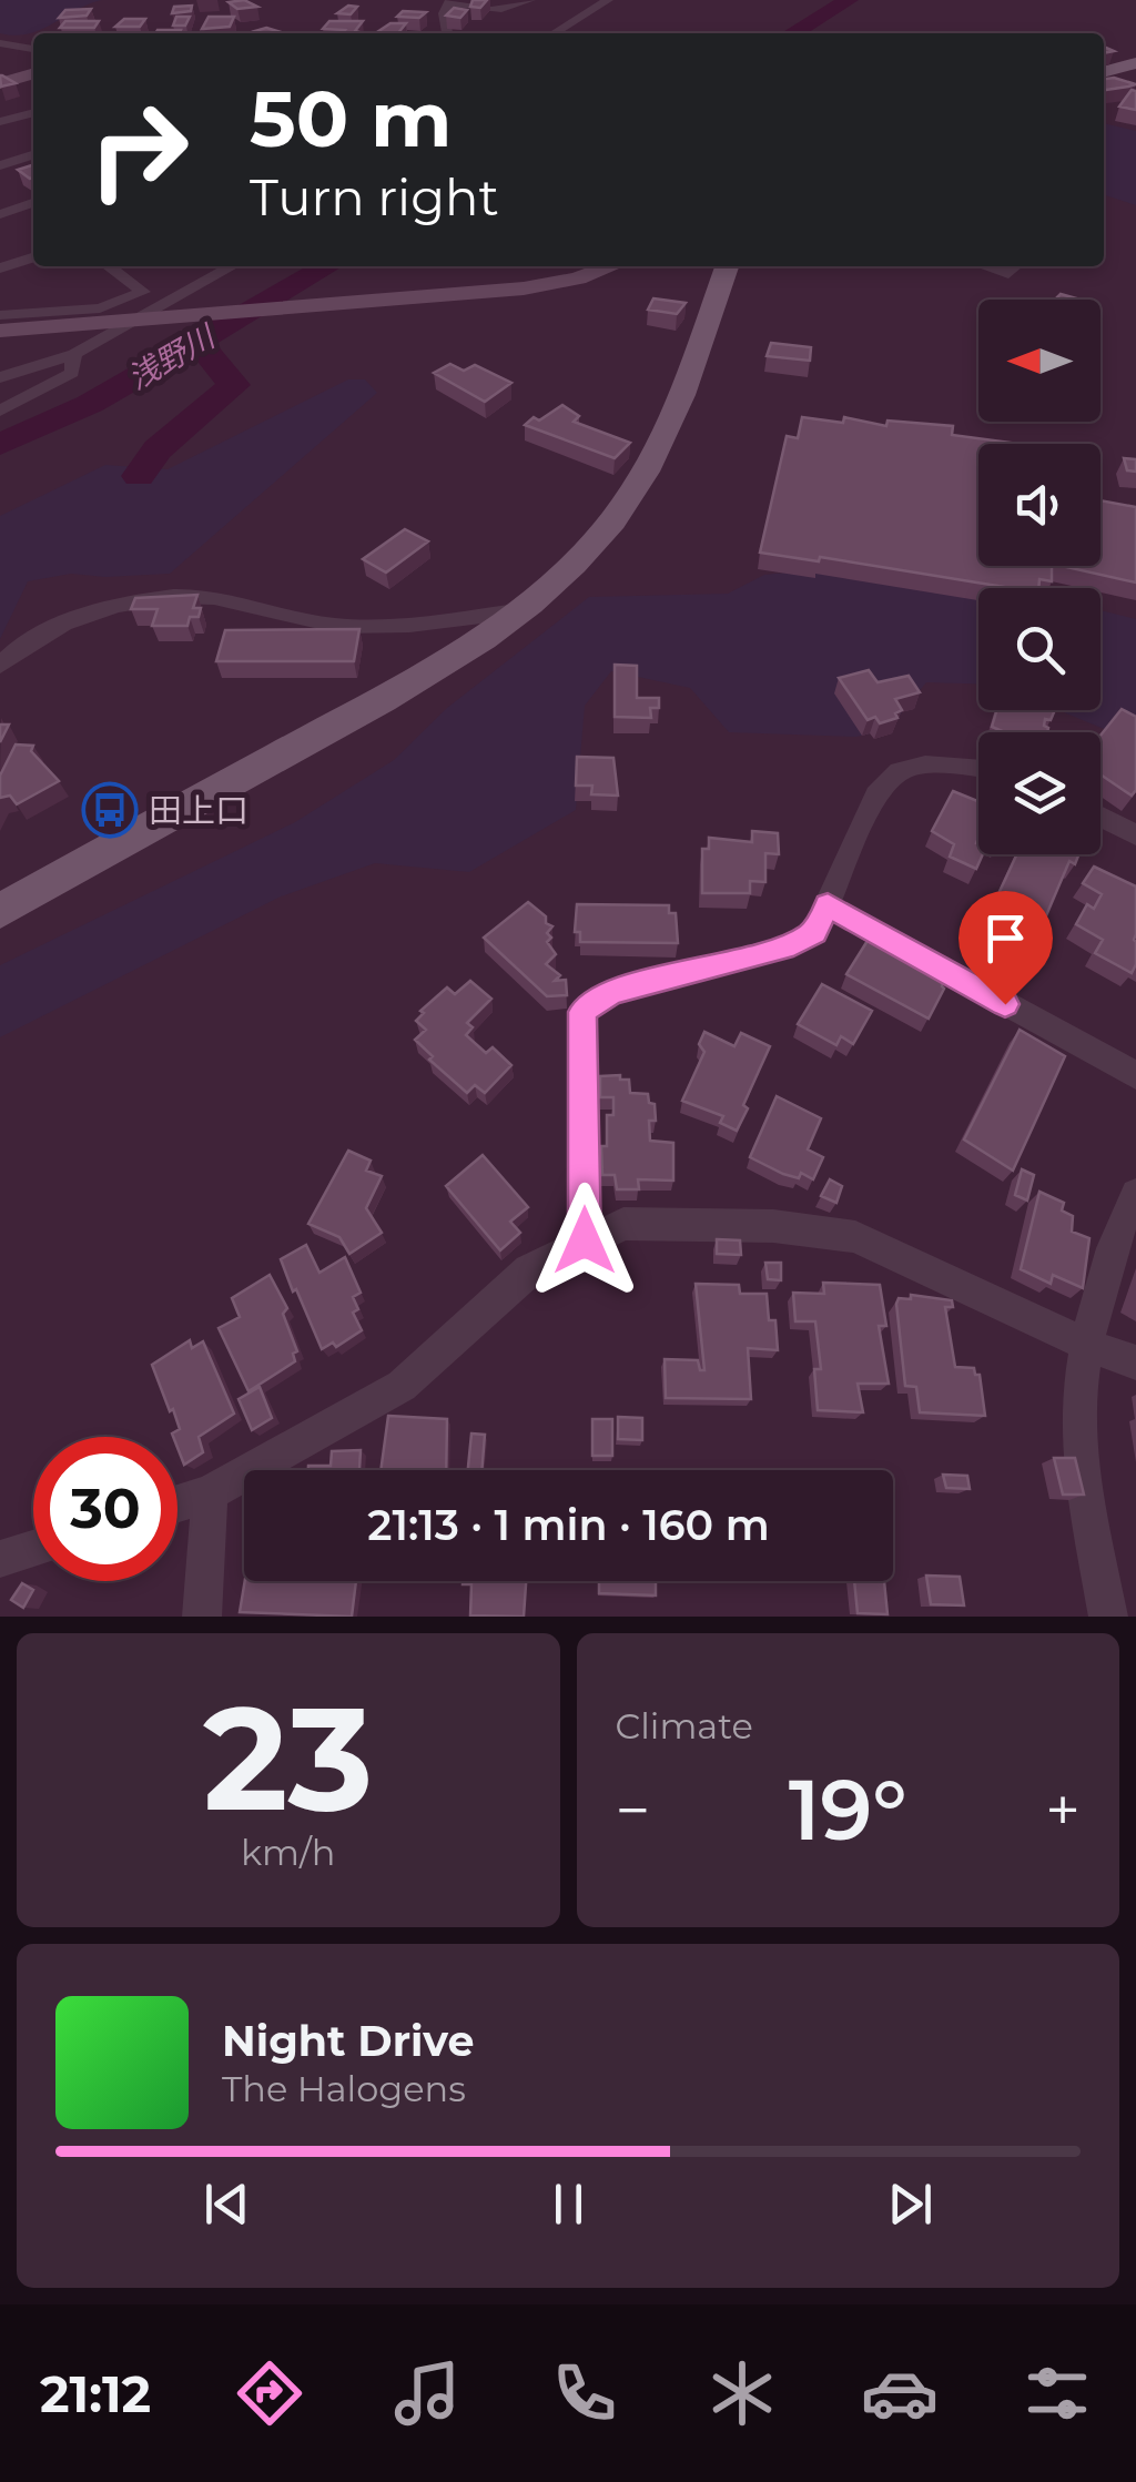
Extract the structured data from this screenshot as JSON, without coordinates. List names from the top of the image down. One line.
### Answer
{"water":["浅野川"],"places":{"bus stop":["田上口"]},"north":"left","page":{"turn":["50 m","Turn right"],"limit":"30","trip":"21:13 · 1 min · 160 m","tile":[["23","km/h"],"Climate"],"heat":["−","19°","+"],"song":["Night Drive","The Halogens"],"tabs":"21:12"}}
